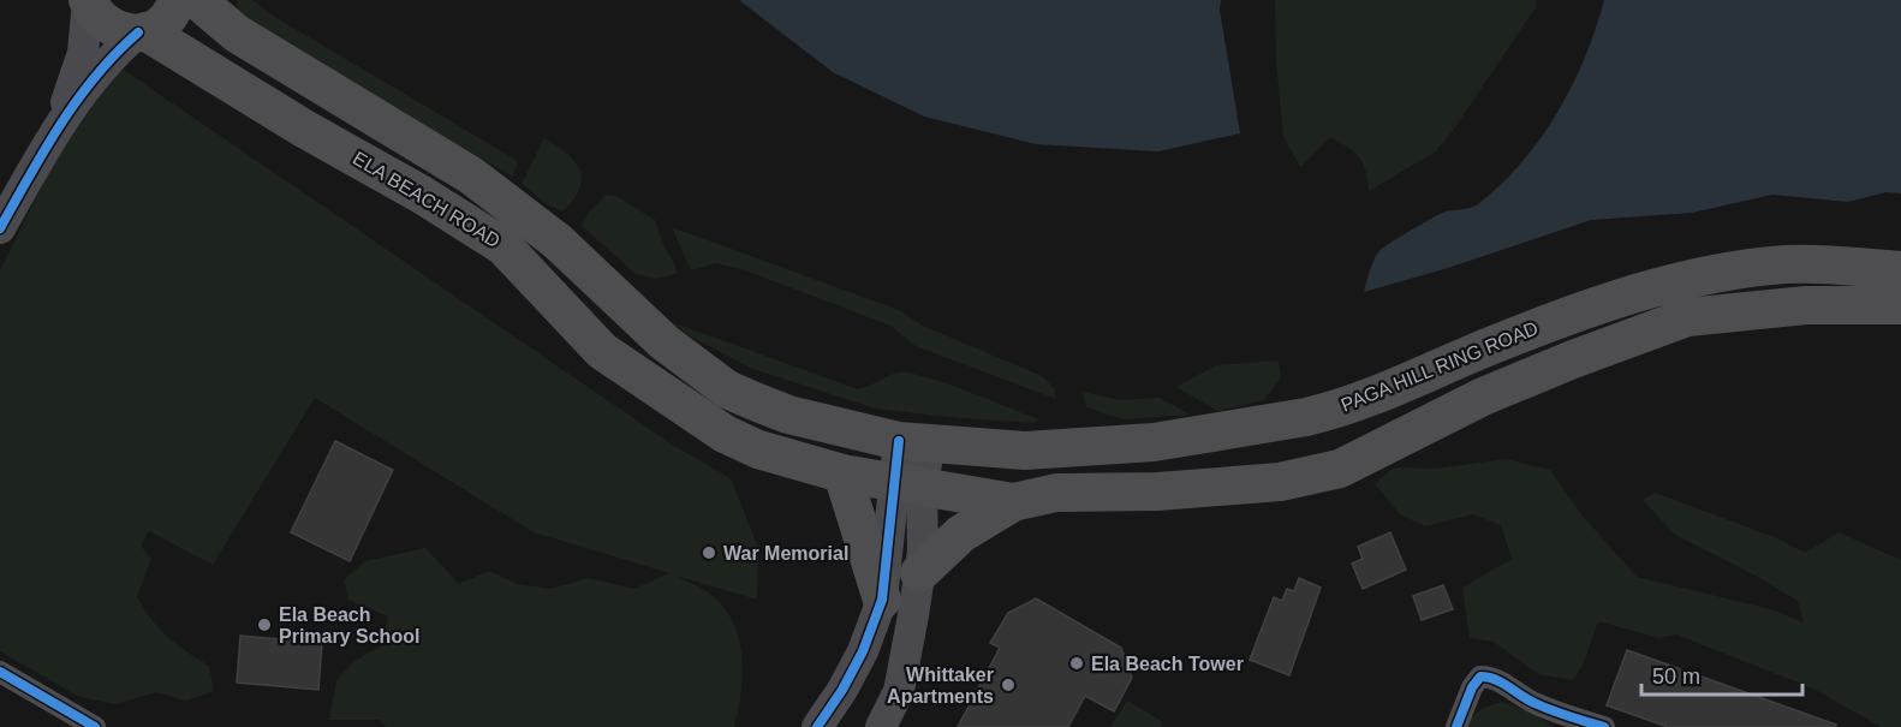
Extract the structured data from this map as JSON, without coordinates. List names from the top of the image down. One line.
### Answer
{"streets":{"highway":["ELA BEACH ROAD","PAGA HILL RING ROAD"]},"crossings":[["ELA BEACH ROAD","PAGA HILL RING ROAD"]],"places":["War Memorial","Ela Beach Primary School","Ela Beach Tower","Whittaker Apartments"],"scale_bar":"50 m"}
